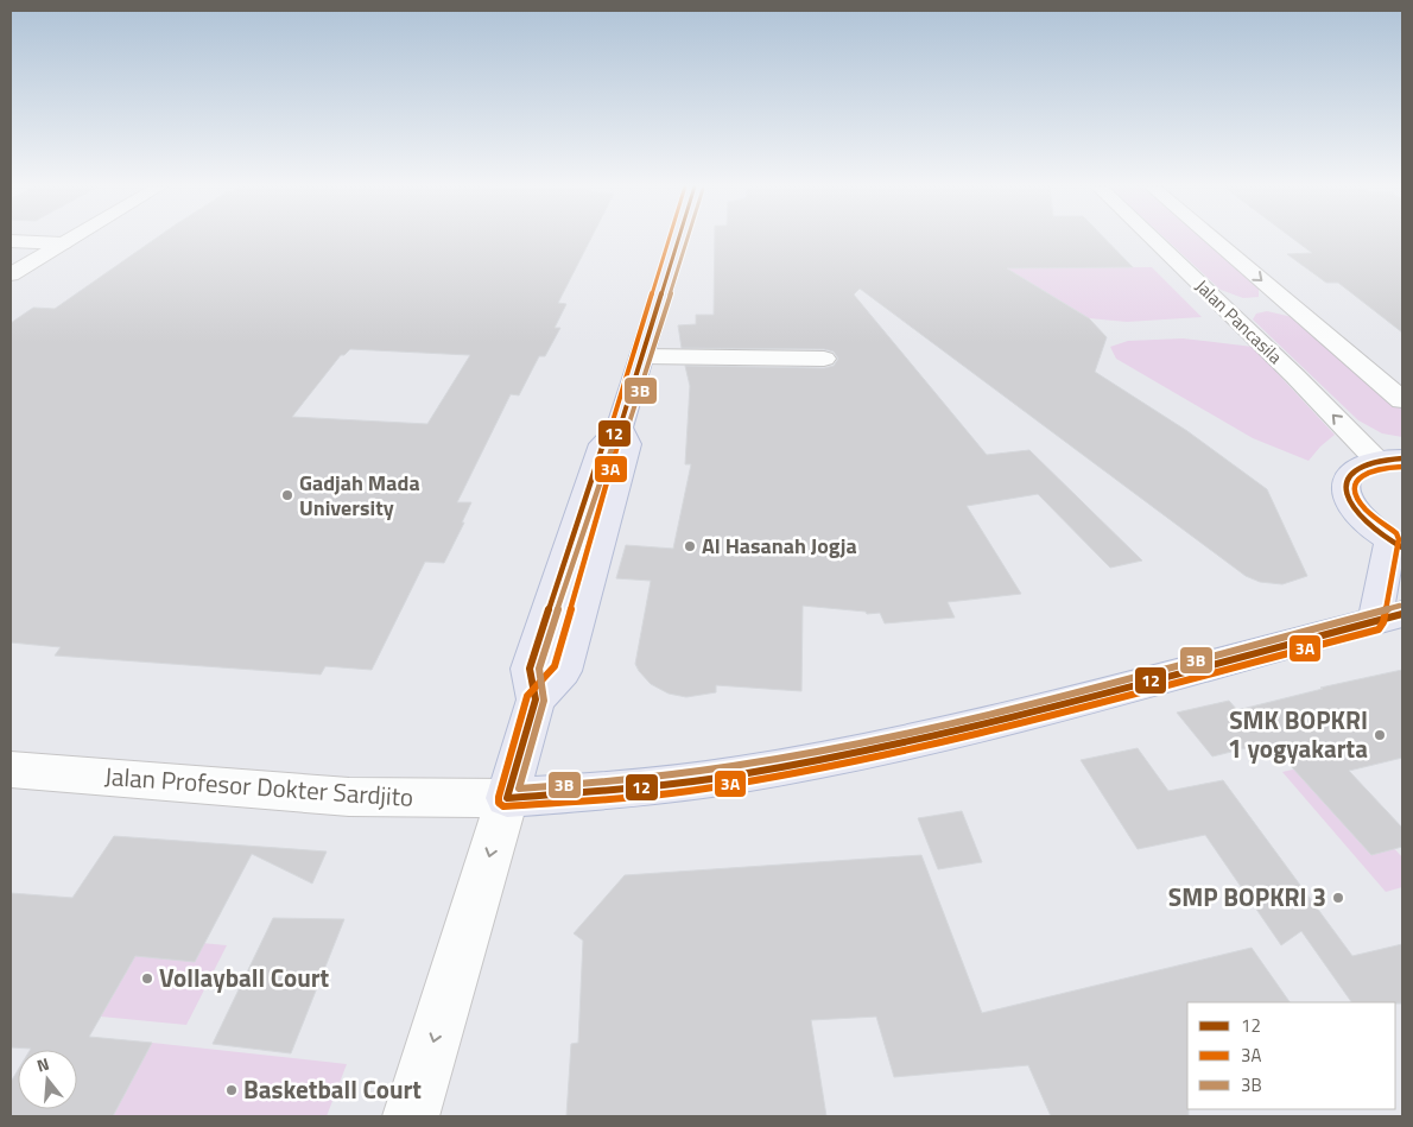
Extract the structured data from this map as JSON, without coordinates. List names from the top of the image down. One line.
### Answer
{"streets":{"street":["Jalan Pancasila","Jalan Profesor Dokter Sardjito"]},"places":["Gadjah Mada University","Al Hasanah Jogja","SMK BOPKRI 1 yogyakarta","SMP BOPKRI 3","Vollayball Court","Basketball Court"],"lines":["transit line 12","transit line 3A","transit line 3B"],"legend":["12","3A","3B"],"north":"top"}
